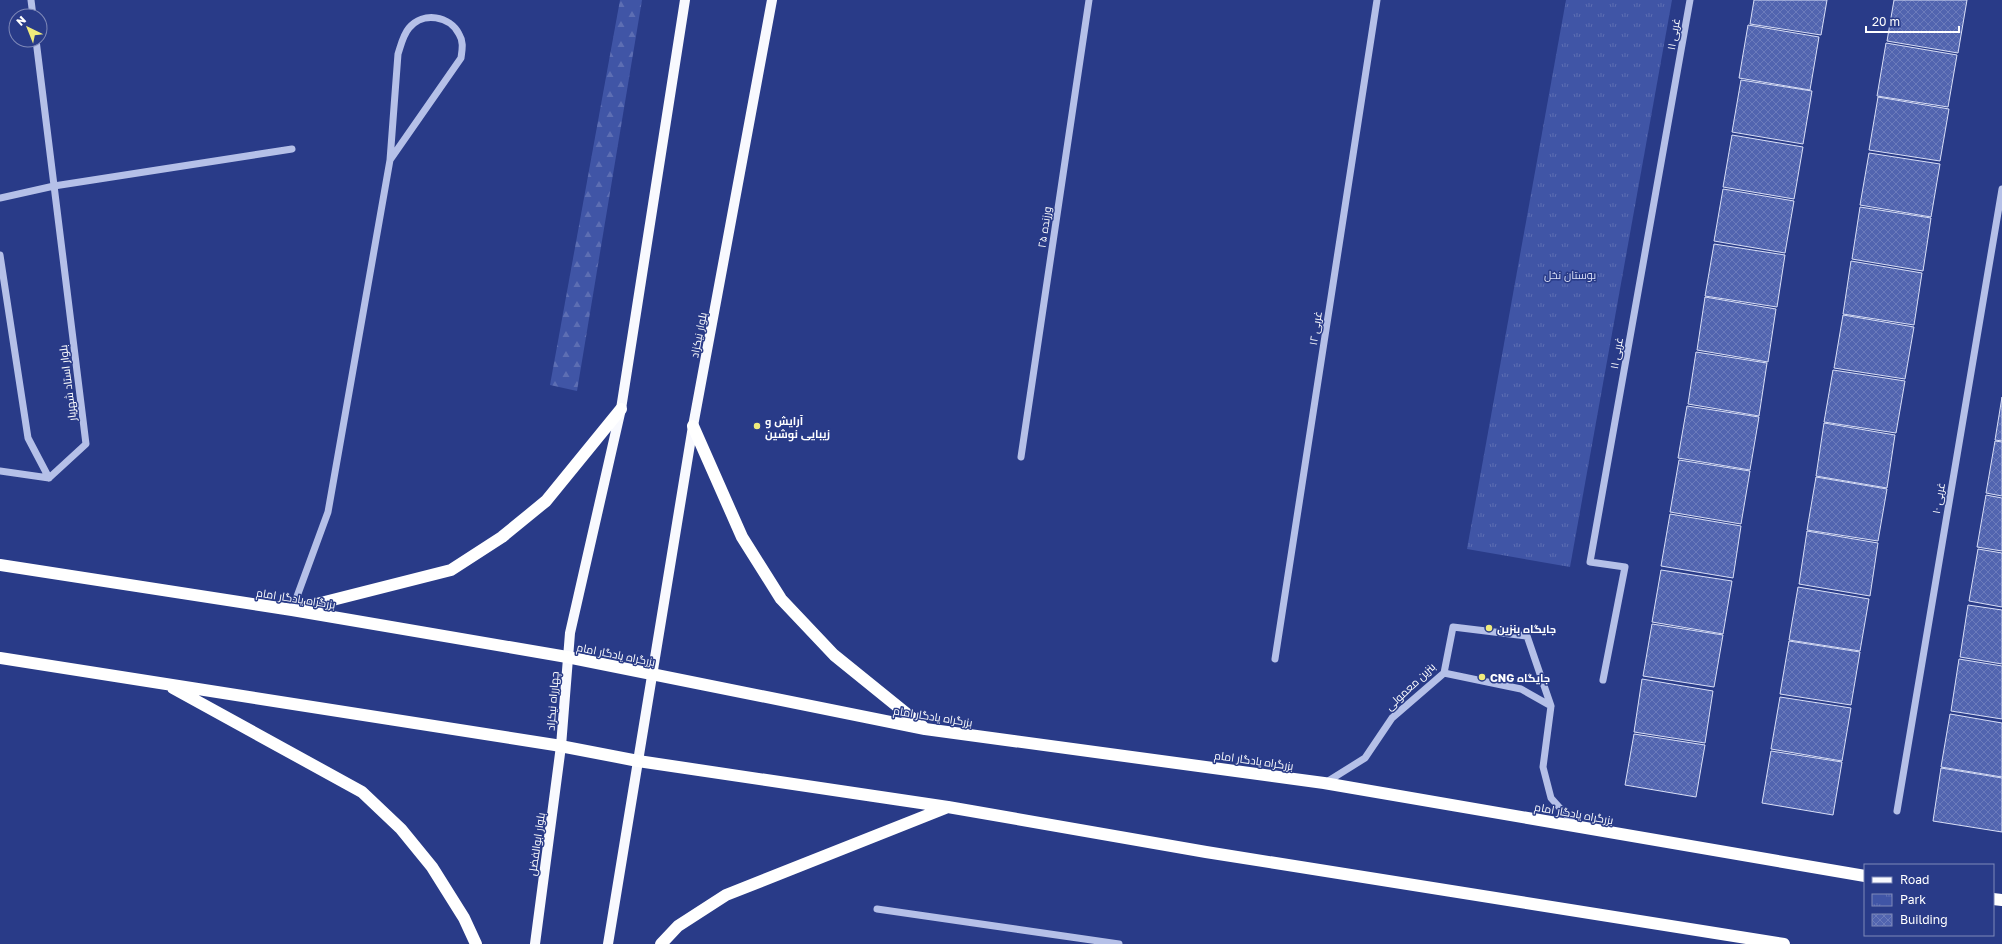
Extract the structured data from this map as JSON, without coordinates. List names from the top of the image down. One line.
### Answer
{"streets":{"highway":["بزرگراه یادگار امام"],"main road":["بلوار نیکزاد","چهارراه نیکزاد","بلوار ابوالفضل"],"street":["غربی ۱۱","ورزنده ۲۵","غربی ۱۲","بلوار استاد شهریار","غربی ۱۰","بنزین معمولی"]},"crossings":[["بلوار نیکزاد","بزرگراه یادگار امام"],["بزرگراه یادگار امام","بنزین معمولی"],["بزرگراه یادگار امام","چهارراه نیکزاد"],["چهارراه نیکزاد","بلوار ابوالفضل"]],"parks":["بوستان نخل"],"places":["آرایش و زیبایی نوشین","جایگاه بنزین","CNG جایگاه"],"legend":["Road","Park","Building"],"scale_bar":"20 m","north":"top left"}
